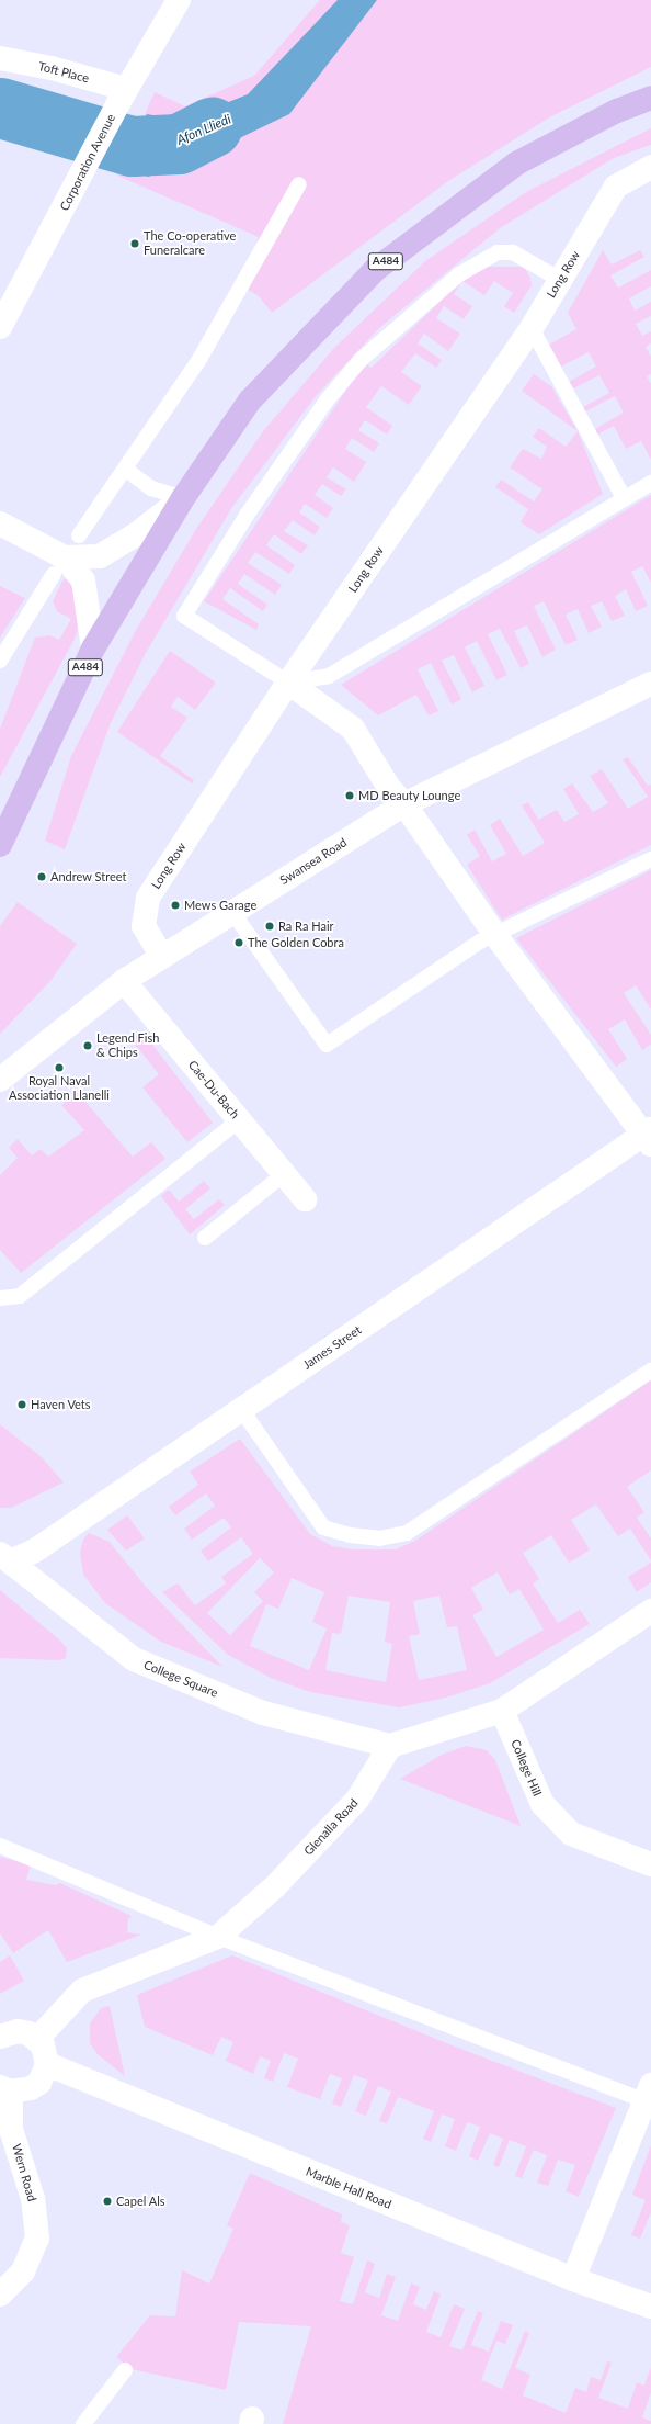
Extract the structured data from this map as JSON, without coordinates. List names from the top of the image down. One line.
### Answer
{"streets":{"main road":["A484"],"street":["Toft Place","Corporation Avenue","Long Row","Swansea Road","Cae-Du-Bach","James Street","College Square","College Hill","Glenalla Road","Wern Road","Marble Hall Road"]},"crossings":[["Toft Place","Corporation Avenue"],["Long Row","Swansea Road"],["Swansea Road","Cae-Du-Bach"],["James Street","College Square"],["College Square","Glenalla Road"]],"water":["Afon Lliedi"],"places":["The Co-operative Funeralcare","MD Beauty Lounge","Andrew Street","Mews Garage","Ra Ra Hair","The Golden Cobra","Legend Fish & Chips","Royal Naval Association Llanelli","Haven Vets","Capel Als"]}
